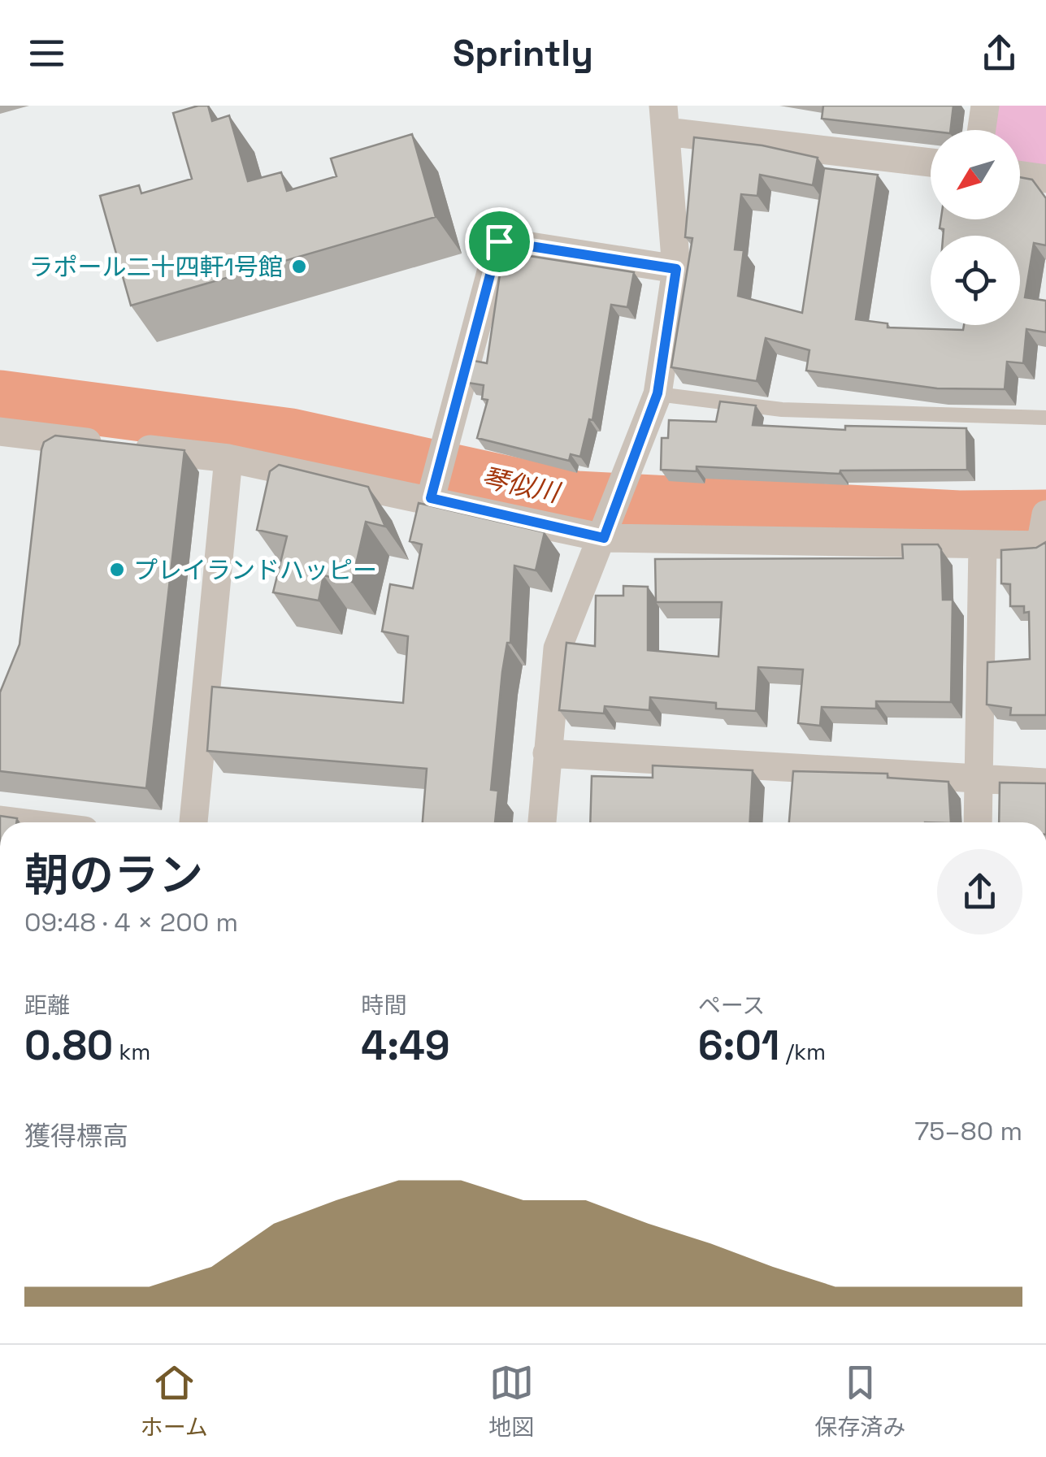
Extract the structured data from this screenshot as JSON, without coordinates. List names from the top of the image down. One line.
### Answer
{"water":["琴似川"],"places":["ラポール二十四軒1号館","プレイランドハッピー"],"north":"bottom left","page":{"header":"Sprintly","heading":["朝のラン","09:48 · 4 × 200 m"],"stats":[["距離","0.80 km"],["時間","4:49"],["ペース","6:01 /km"]],"chart":["獲得標高","75–80 m"],"tabs":["ホーム","地図","保存済み"]}}
